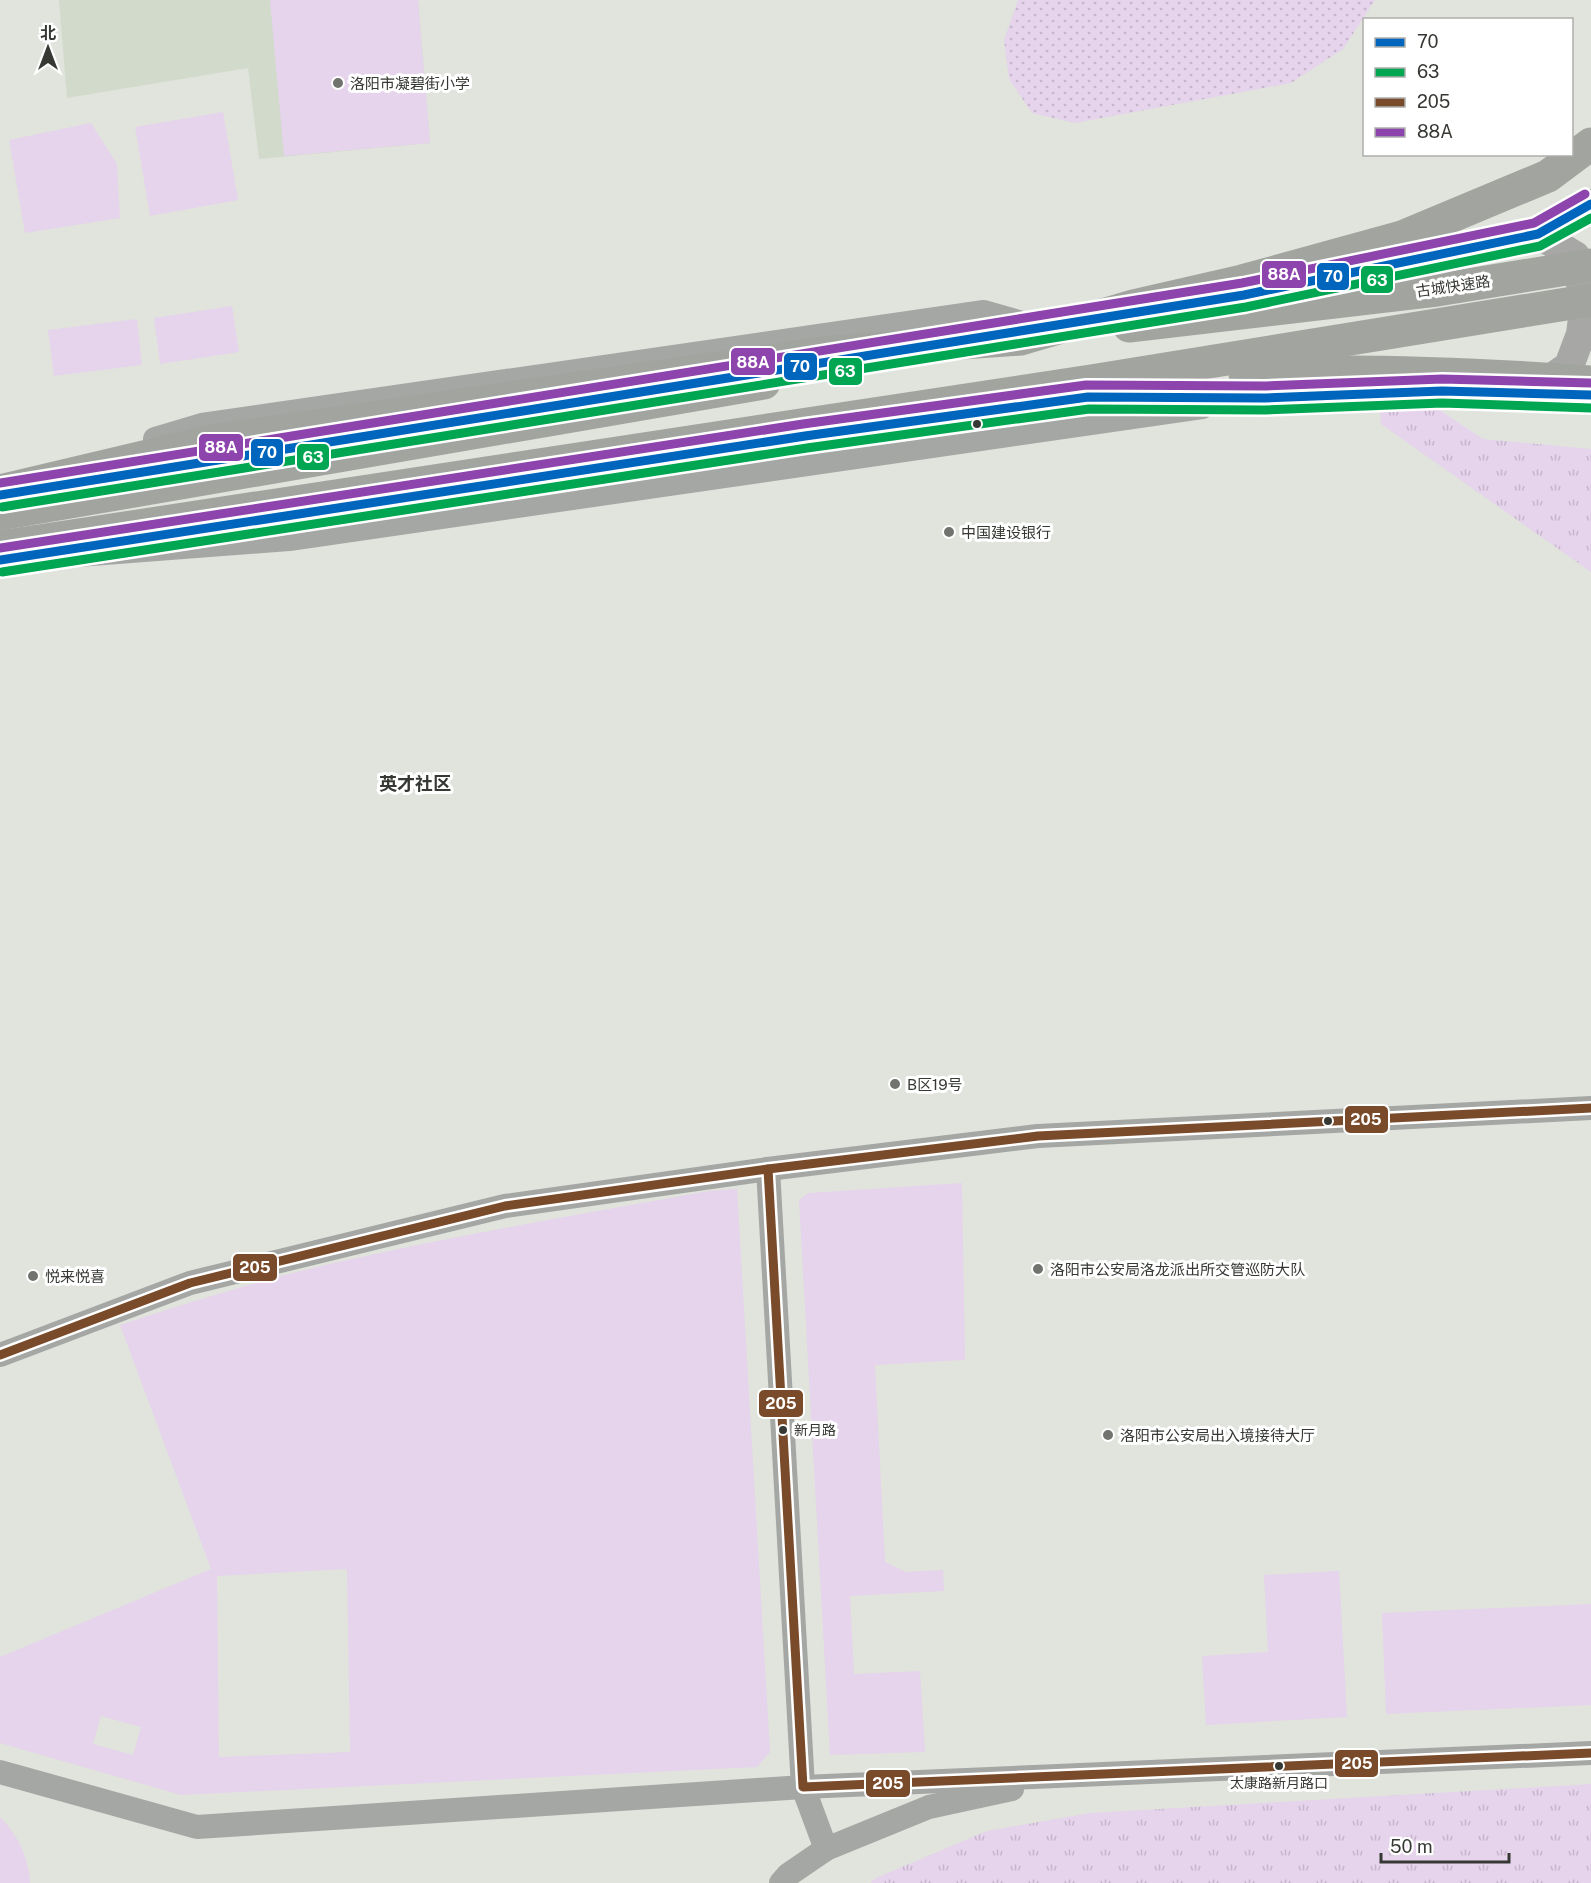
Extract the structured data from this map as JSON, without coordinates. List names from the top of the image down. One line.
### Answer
{"streets":{"highway":["古城快速路"]},"districts":["英才社区"],"places":["洛阳市凝碧街小学","中国建设银行","B区19号","洛阳市公安局洛龙派出所交管巡防大队","悦来悦喜","新月路","洛阳市公安局出入境接待大厅","太康路新月路口"],"lines":["transit line 88A","transit line 70","transit line 63","transit line 205"],"legend":["70","63","205","88A"],"scale_bar":"50 m","north":"top"}
